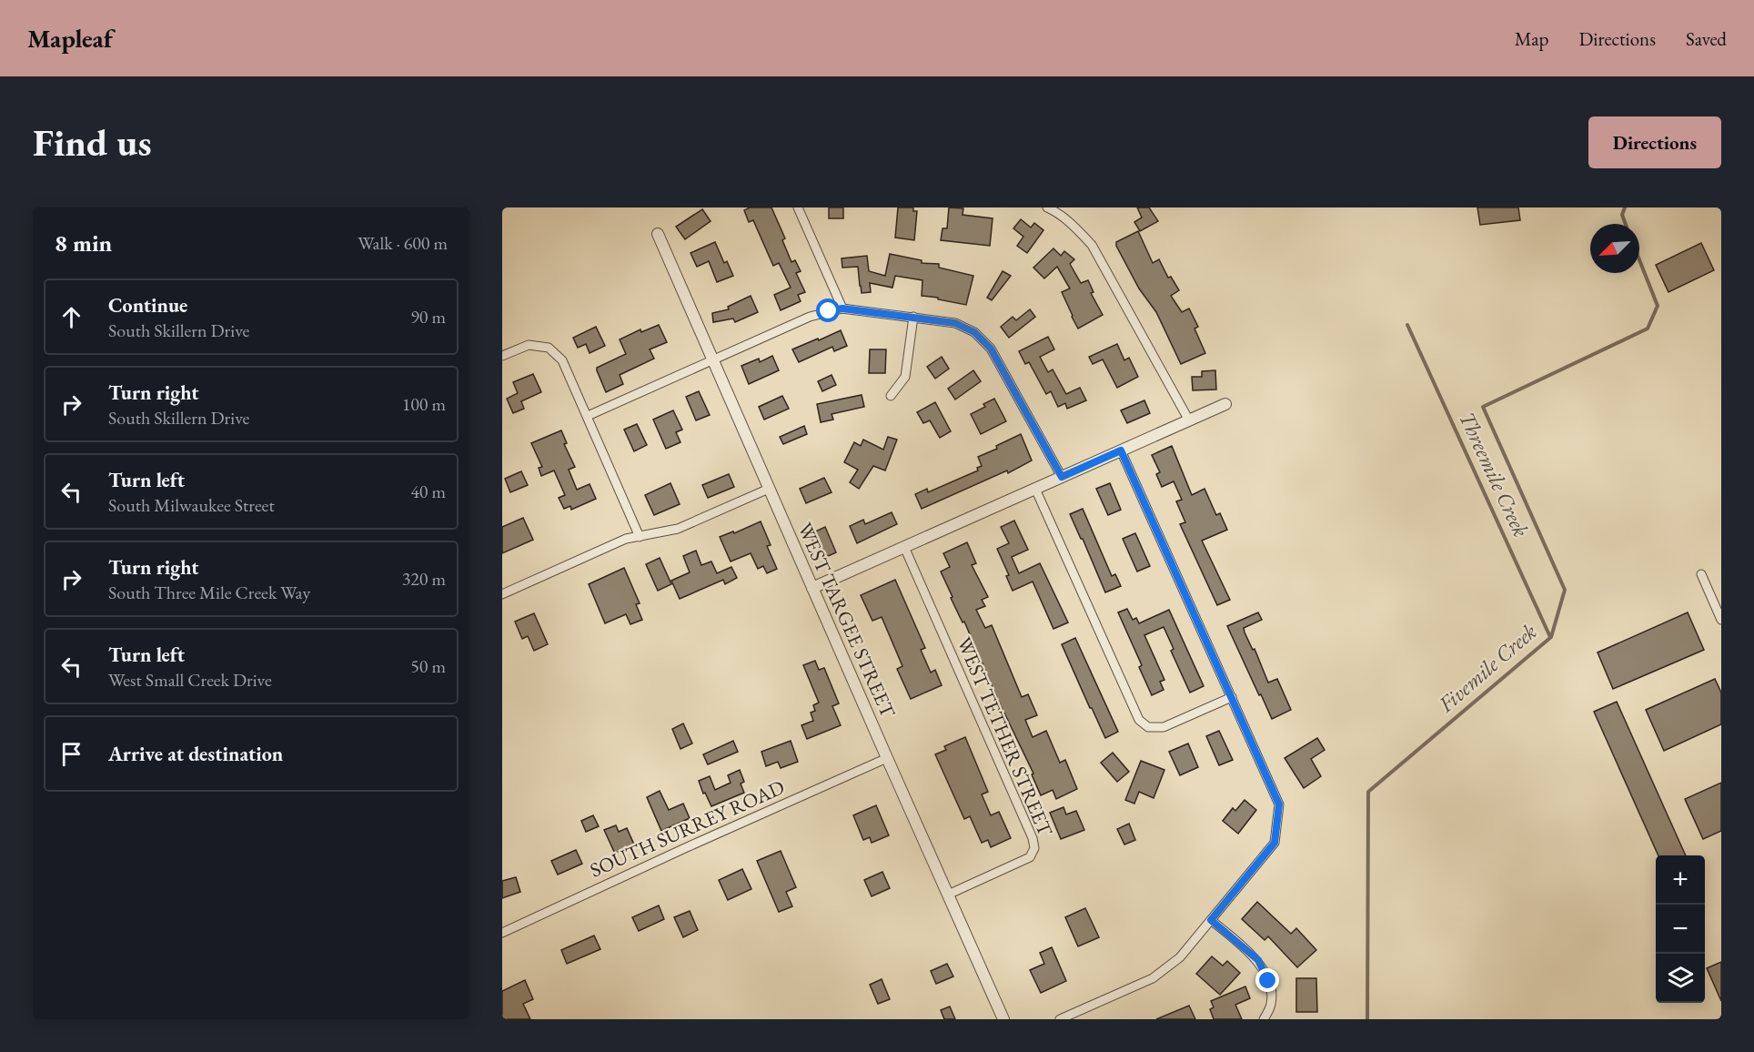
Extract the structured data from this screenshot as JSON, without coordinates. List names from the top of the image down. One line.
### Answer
{"streets":{"street":["WEST TARGEE STREET","WEST TETHER STREET","SOUTH SURREY ROAD"]},"crossings":[["WEST TARGEE STREET","WEST TETHER STREET"],["WEST TARGEE STREET","SOUTH SURREY ROAD"]],"water":["Threemile Creek","Fivemile Creek"],"north":"bottom left","page":{"header":"Mapleaf","nav":["Map","Directions","Saved"],"buttons":"Directions","title":"Find us","heading":["8 min","Walk · 600 m"],"list":[["Continue","South Skillern Drive","90 m"],["Turn right","South Skillern Drive","100 m"],["Turn left","South Milwaukee Street","40 m"],["Turn right","South Three Mile Creek Way","320 m"],["Turn left","West Small Creek Drive","50 m"],"Arrive at destination"],"map_buttons":["+","−"]}}
